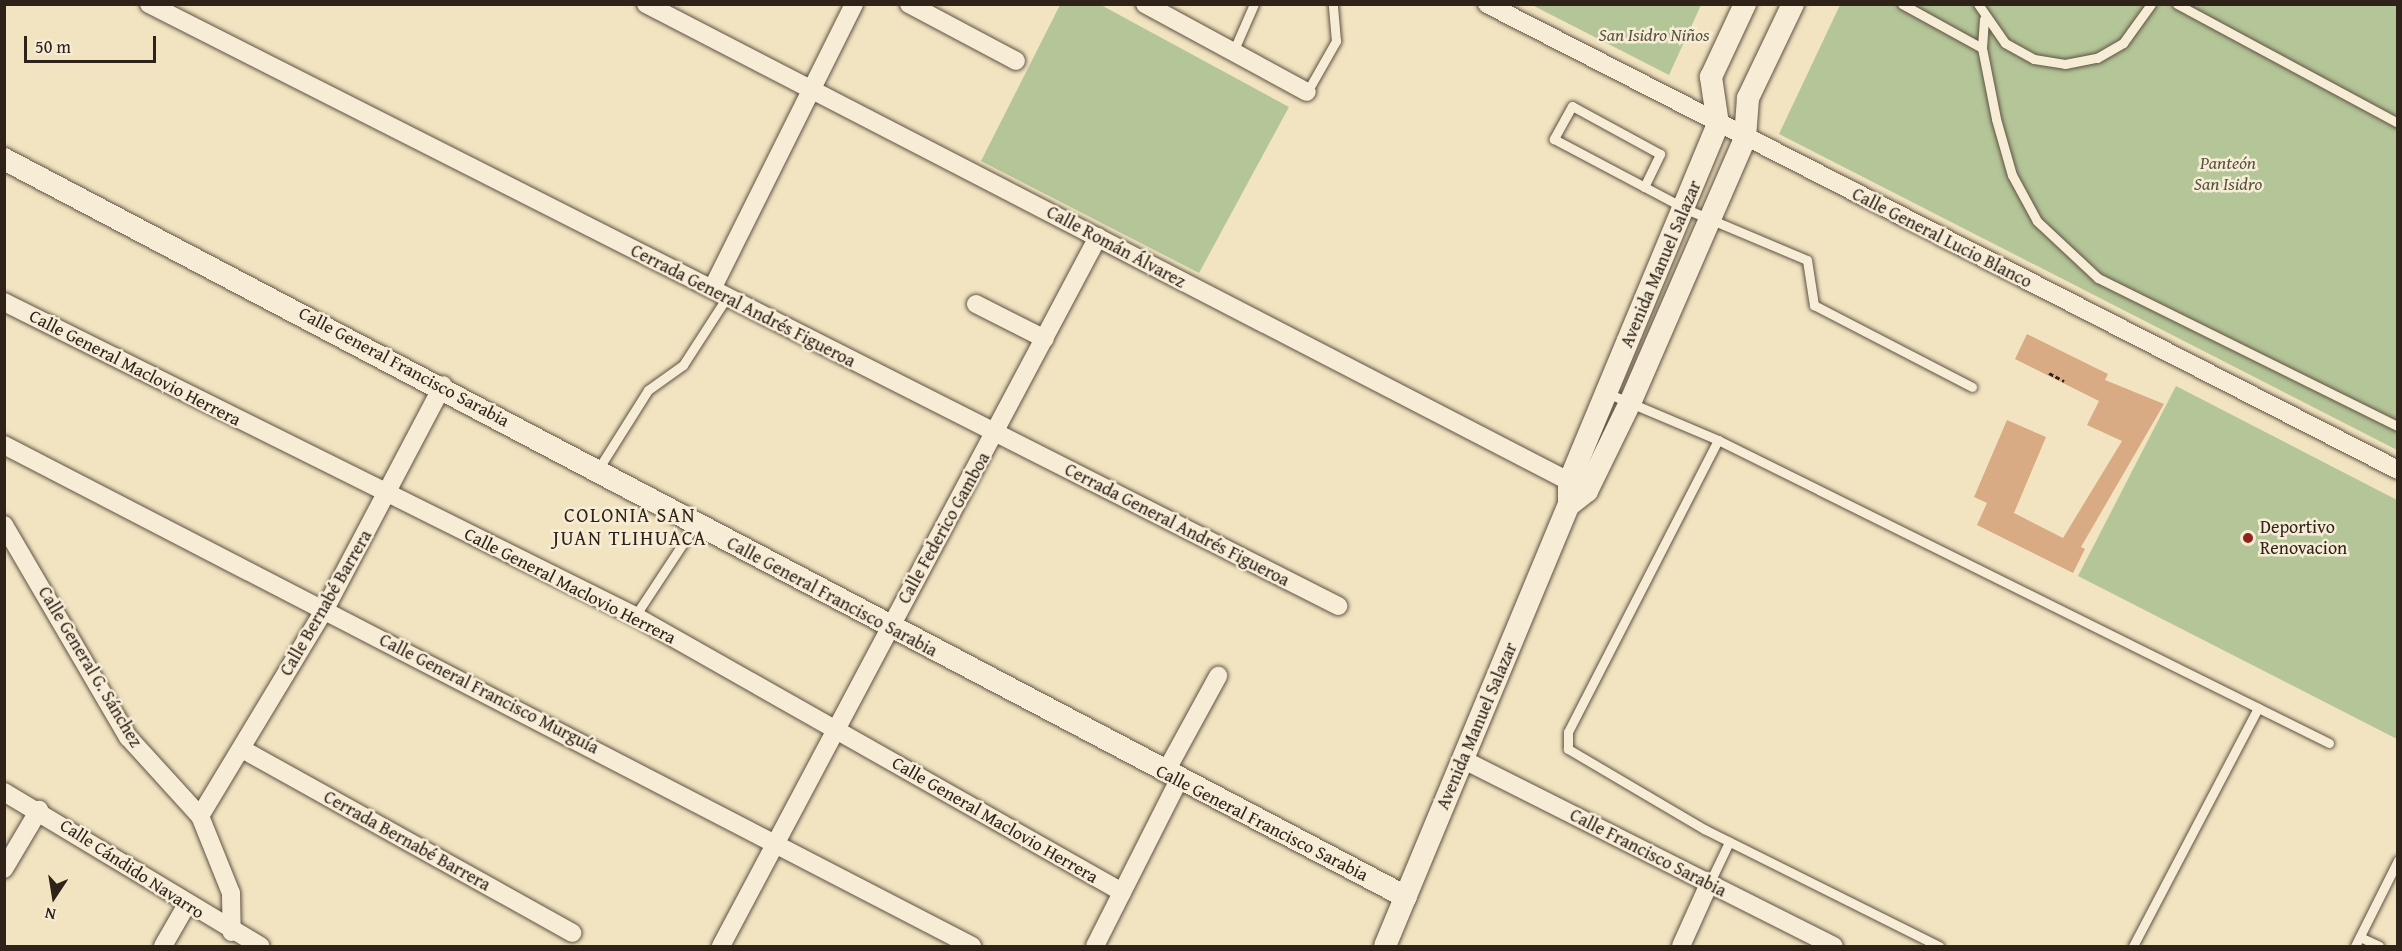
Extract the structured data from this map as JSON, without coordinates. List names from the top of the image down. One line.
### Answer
{"streets":{"street":["Calle General Lucio Blanco","Calle Román Álvarez","Avenida Manuel Salazar","Cerrada General Andrés Figueroa","Calle General Francisco Sarabia","Calle General Maclovio Herrera","Calle Federico Gamboa","Calle Bernabé Barrera","Calle General G. Sánchez","Calle General Francisco Murguía","Cerrada Bernabé Barrera","Calle Francisco Sarabia","Calle Cándido Navarro"]},"crossings":[["Calle General Lucio Blanco","Avenida Manuel Salazar"],["Calle Román Álvarez","Avenida Manuel Salazar"],["Calle Román Álvarez","Calle Federico Gamboa"],["Avenida Manuel Salazar","Calle General Francisco Sarabia"],["Avenida Manuel Salazar","Calle Francisco Sarabia"],["Cerrada General Andrés Figueroa","Calle Federico Gamboa"],["Calle General Francisco Sarabia","Calle Federico Gamboa"],["Calle General Francisco Sarabia","Calle Bernabé Barrera"],["Calle General Maclovio Herrera","Calle Federico Gamboa"],["Calle General Maclovio Herrera","Calle Bernabé Barrera"],["Calle Federico Gamboa","Calle General Francisco Murguía"],["Calle Bernabé Barrera","Calle General G. Sánchez"],["Calle Bernabé Barrera","Calle General Francisco Murguía"],["Calle Bernabé Barrera","Cerrada Bernabé Barrera"],["Calle General G. Sánchez","Calle Cándido Navarro"]],"districts":["COLONIA SAN JUAN TLIHUACA"],"parks":["San Isidro Niños","Panteón San Isidro"],"places":["Deportivo Renovacion"],"scale_bar":"50 m","north":"bottom"}
